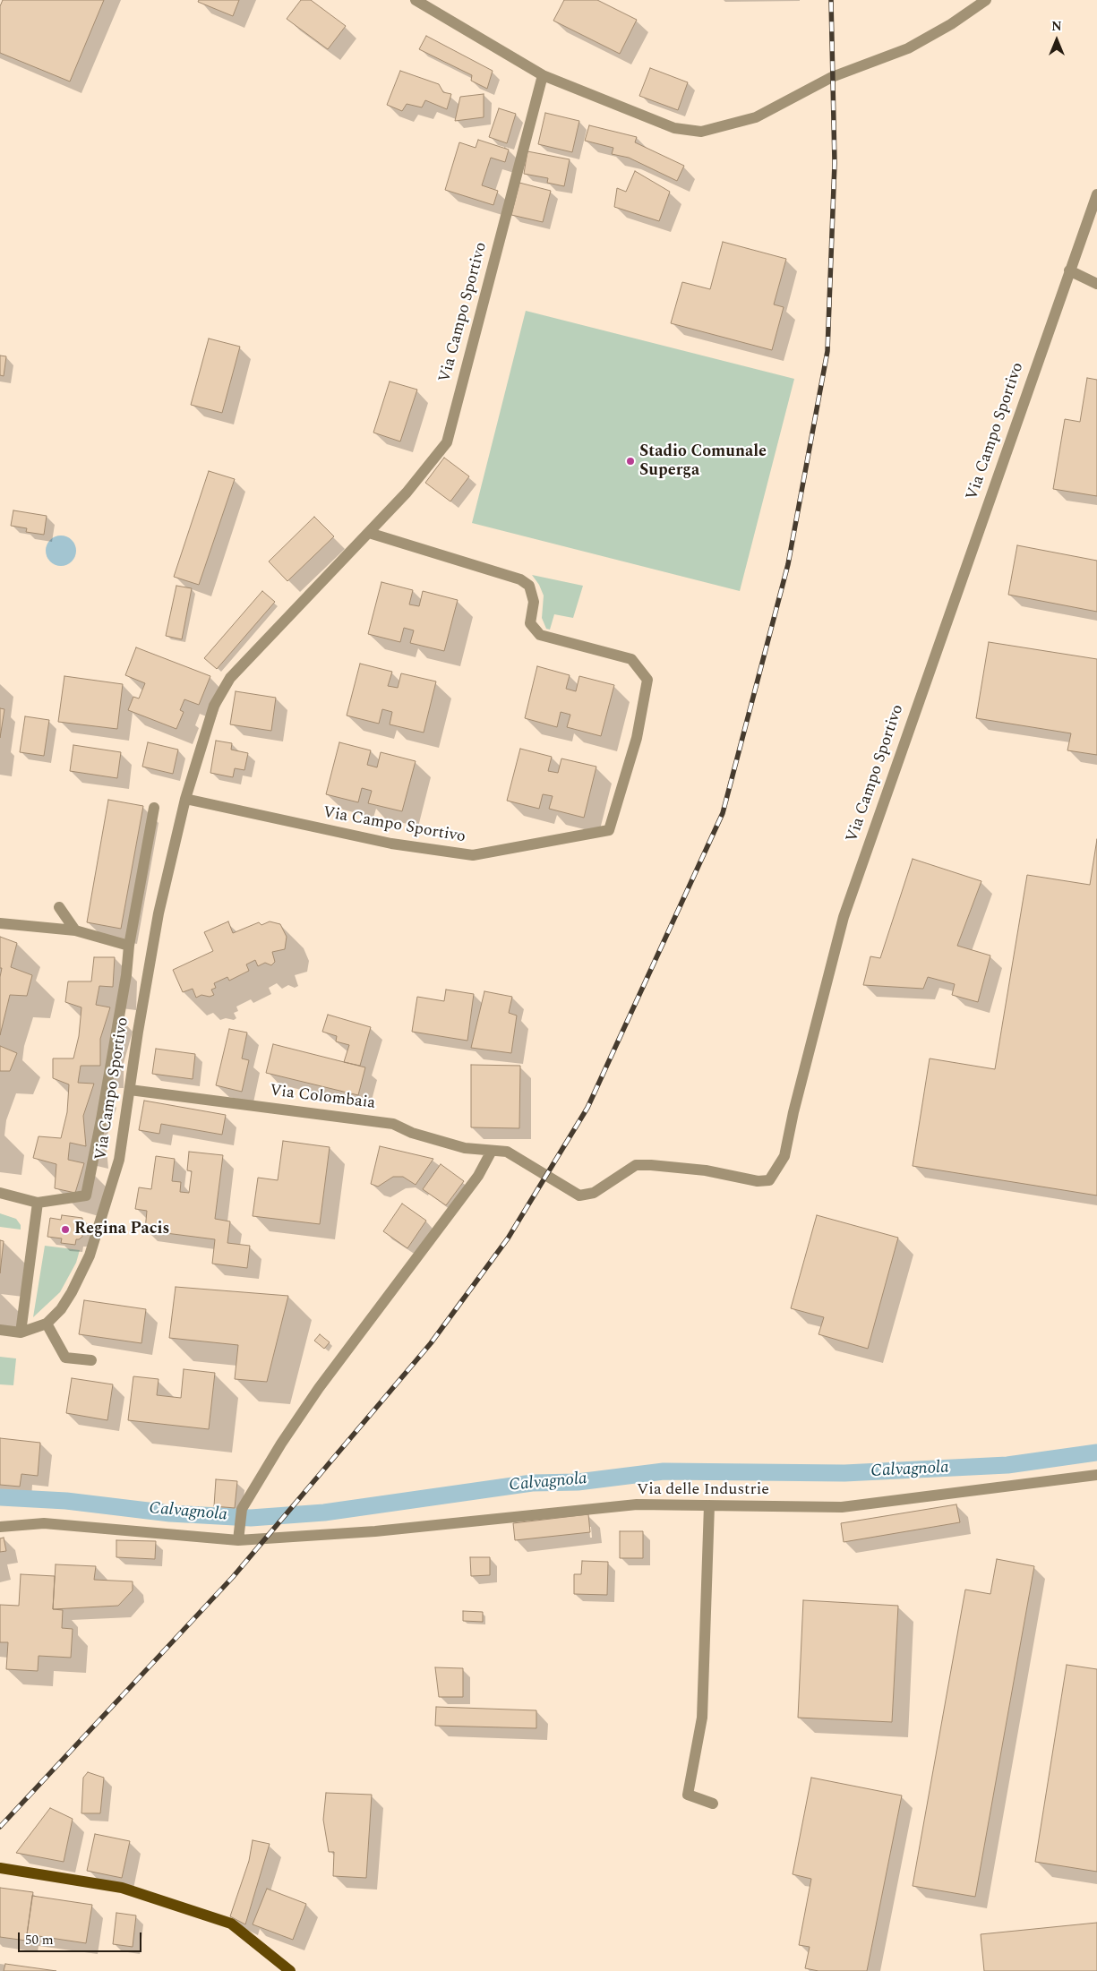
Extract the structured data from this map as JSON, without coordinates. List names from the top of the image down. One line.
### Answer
{"streets":{"street":["Via Campo Sportivo","Via Colombaia","Via delle Industrie"]},"crossings":[["Via Campo Sportivo","Via Colombaia"]],"water":["Calvagnola"],"places":["Stadio Comunale Superga","Regina Pacis"],"scale_bar":"50 m","north":"top"}
